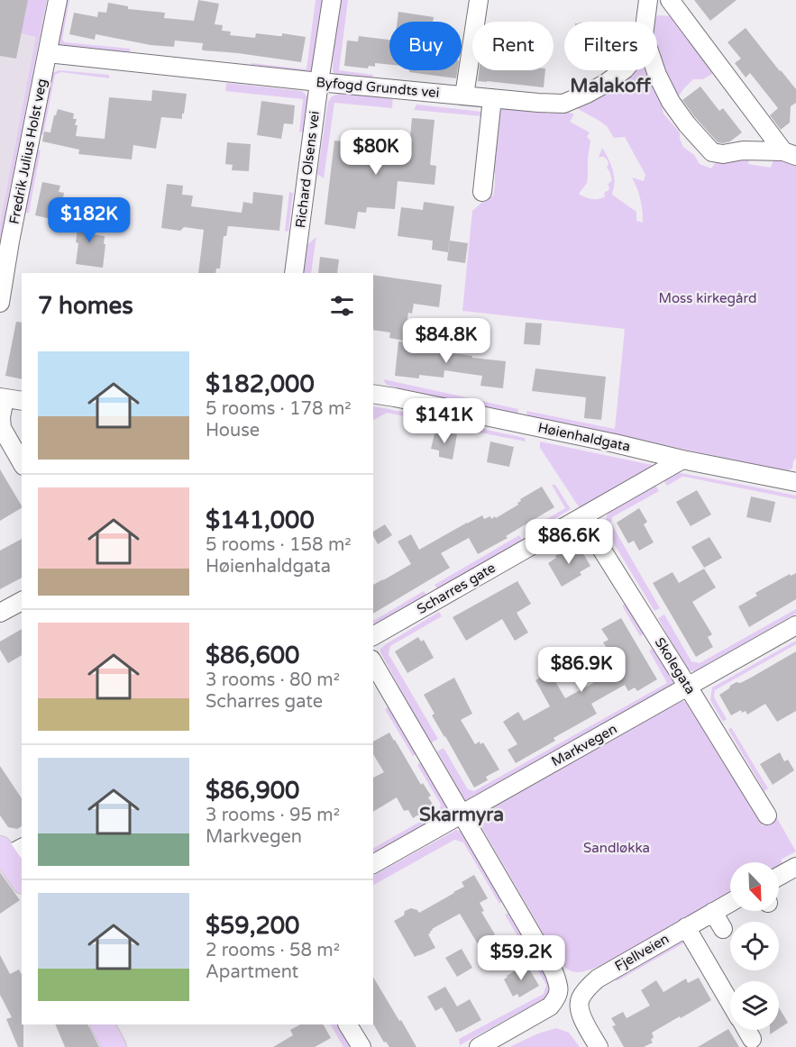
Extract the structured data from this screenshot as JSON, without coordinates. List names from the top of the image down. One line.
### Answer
{"streets":{"street":["Byfogd Grundts vei","Fredrik Julius Holst veg","Richard Olsens vei","Høienhaldgata","Scharres gate","Skolegata","Markvegen","Fjellveien"]},"crossings":[["Byfogd Grundts vei","Fredrik Julius Holst veg"],["Byfogd Grundts vei","Richard Olsens vei"],["Høienhaldgata","Scharres gate"],["Scharres gate","Skolegata"],["Skolegata","Markvegen"]],"districts":["Malakoff","Skarmyra"],"parks":["Moss kirkegård","Sandløkka"],"north":"bottom right","page":{"chip":["Buy","Rent","Filters"],"price":["$80K","$182K","$84.8K","$141K","$86.6K","$86.9K","$59.2K"],"heading":"7 homes","list":[{"name":"$182,000","note":"5 rooms · 178 m² · House"},{"name":"$141,000","note":"5 rooms · 158 m² · Høienhaldgata"},{"name":"$86,600","note":"3 rooms · 80 m² · Scharres gate"},{"name":"$86,900","note":"3 rooms · 95 m² · Markvegen"},{"name":"$59,200","note":"2 rooms · 58 m² · Apartment"}]}}
